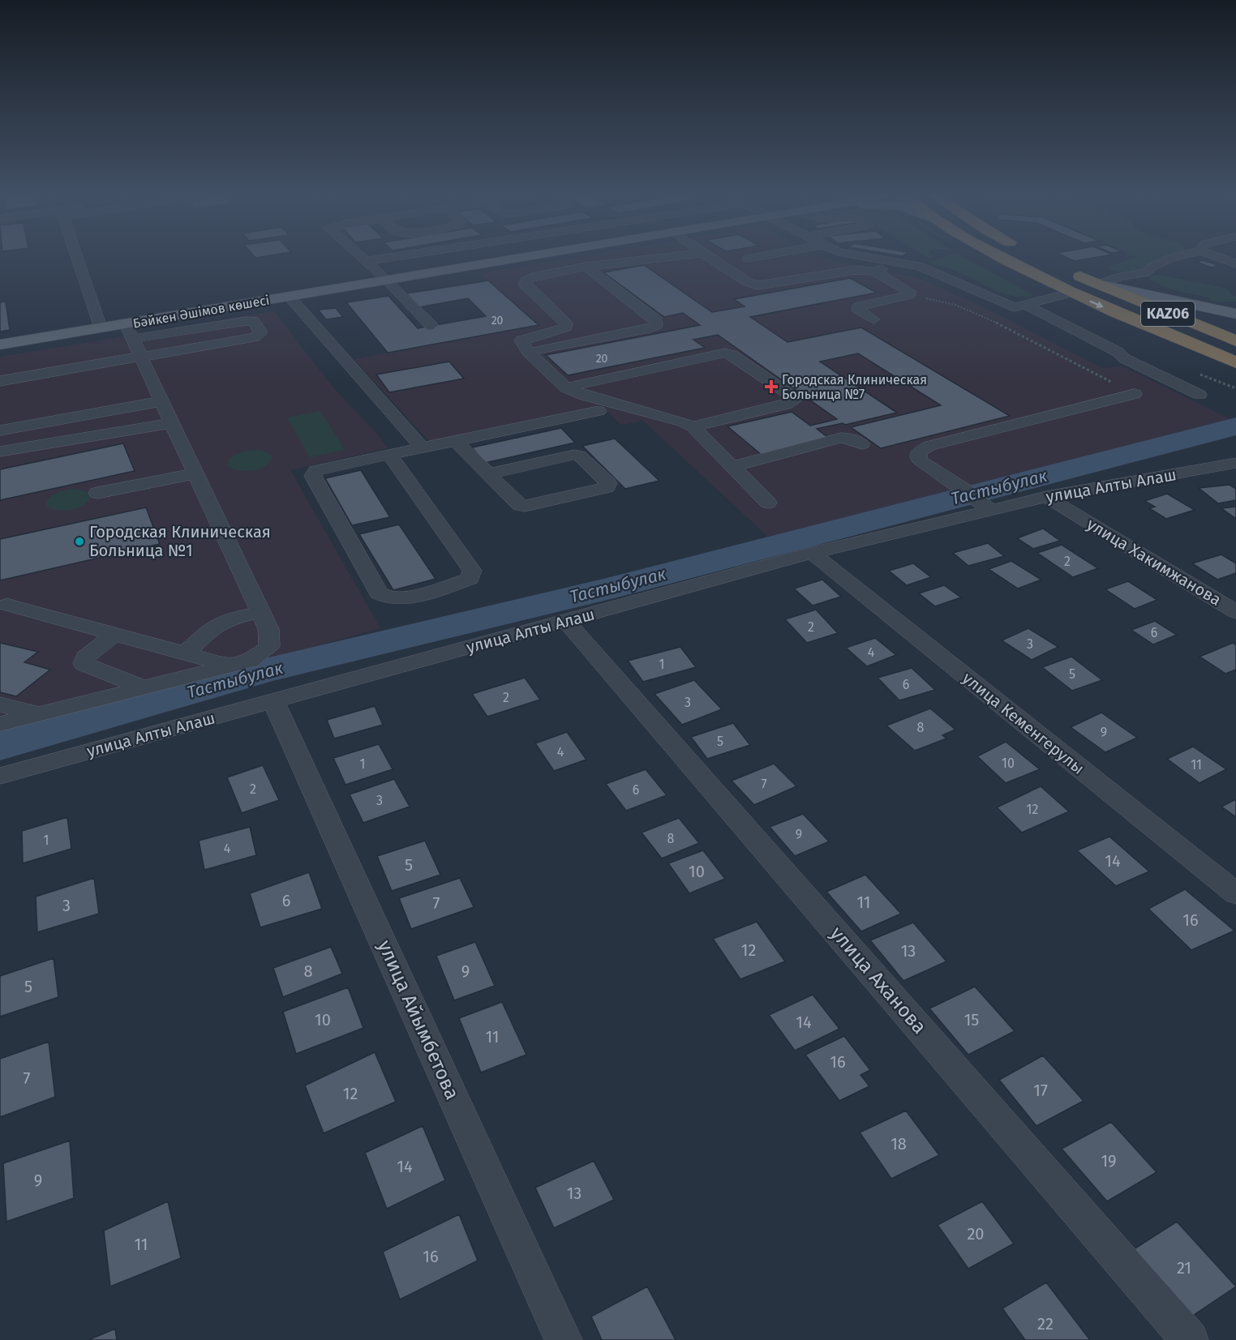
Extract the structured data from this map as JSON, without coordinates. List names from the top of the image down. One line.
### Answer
{"streets":{"highway":["KАZ06"],"main road":["Бәйкен Әшімов көшесі"],"street":["улица Алты Алаш","улица Хакимжанова","улица Кеменгерулы","улица Аханова","улица Айымбетова"]},"crossings":[["улица Алты Алаш","улица Хакимжанова"],["улица Алты Алаш","улица Кеменгерулы"],["улица Алты Алаш","улица Аханова"],["улица Алты Алаш","улица Айымбетова"]],"water":["Тастыбулак"],"places":{"health":["Городская Клиническая Больница №7"],"other":["Городская Клиническая Больница №1"]},"house_numbers":["20","20","2","2","6","3","4","1","5","6","2","3","8","9","5","4","10","1","11","7","2","6","3","12","9","8","1","4","14","5","10","6","11","7","3","16","12","13","8","9","5","10","15","14","11","16","7","17","12","18","19","14","9","13","20","11","16","21","22"]}
